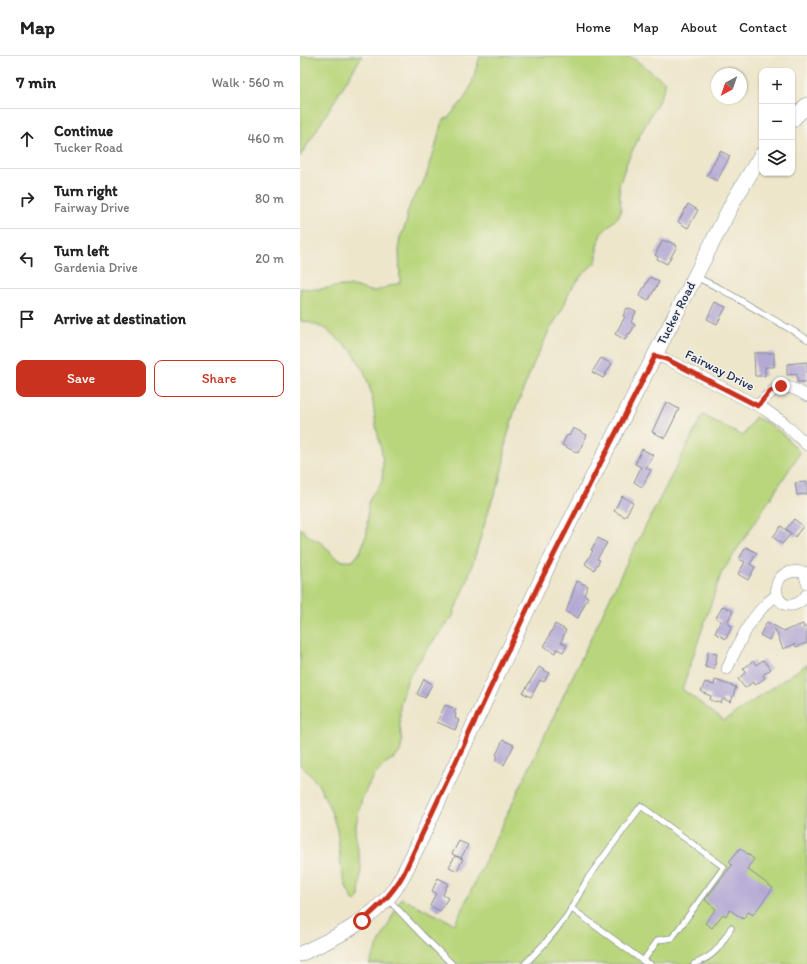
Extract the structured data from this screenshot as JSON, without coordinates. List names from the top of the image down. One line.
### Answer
{"streets":{"main road":["Tucker Road"],"street":["Fairway Drive"]},"crossings":[["Tucker Road","Fairway Drive"]],"north":"bottom left","page":{"header":"Map","nav":["Home","Map","About","Contact"],"heading":["7 min","Walk · 560 m"],"map_buttons":["+","−"],"list":[["Continue","Tucker Road","460 m"],["Turn right","Fairway Drive","80 m"],["Turn left","Gardenia Drive","20 m"],"Arrive at destination"],"buttons":["Save","Share"]}}
